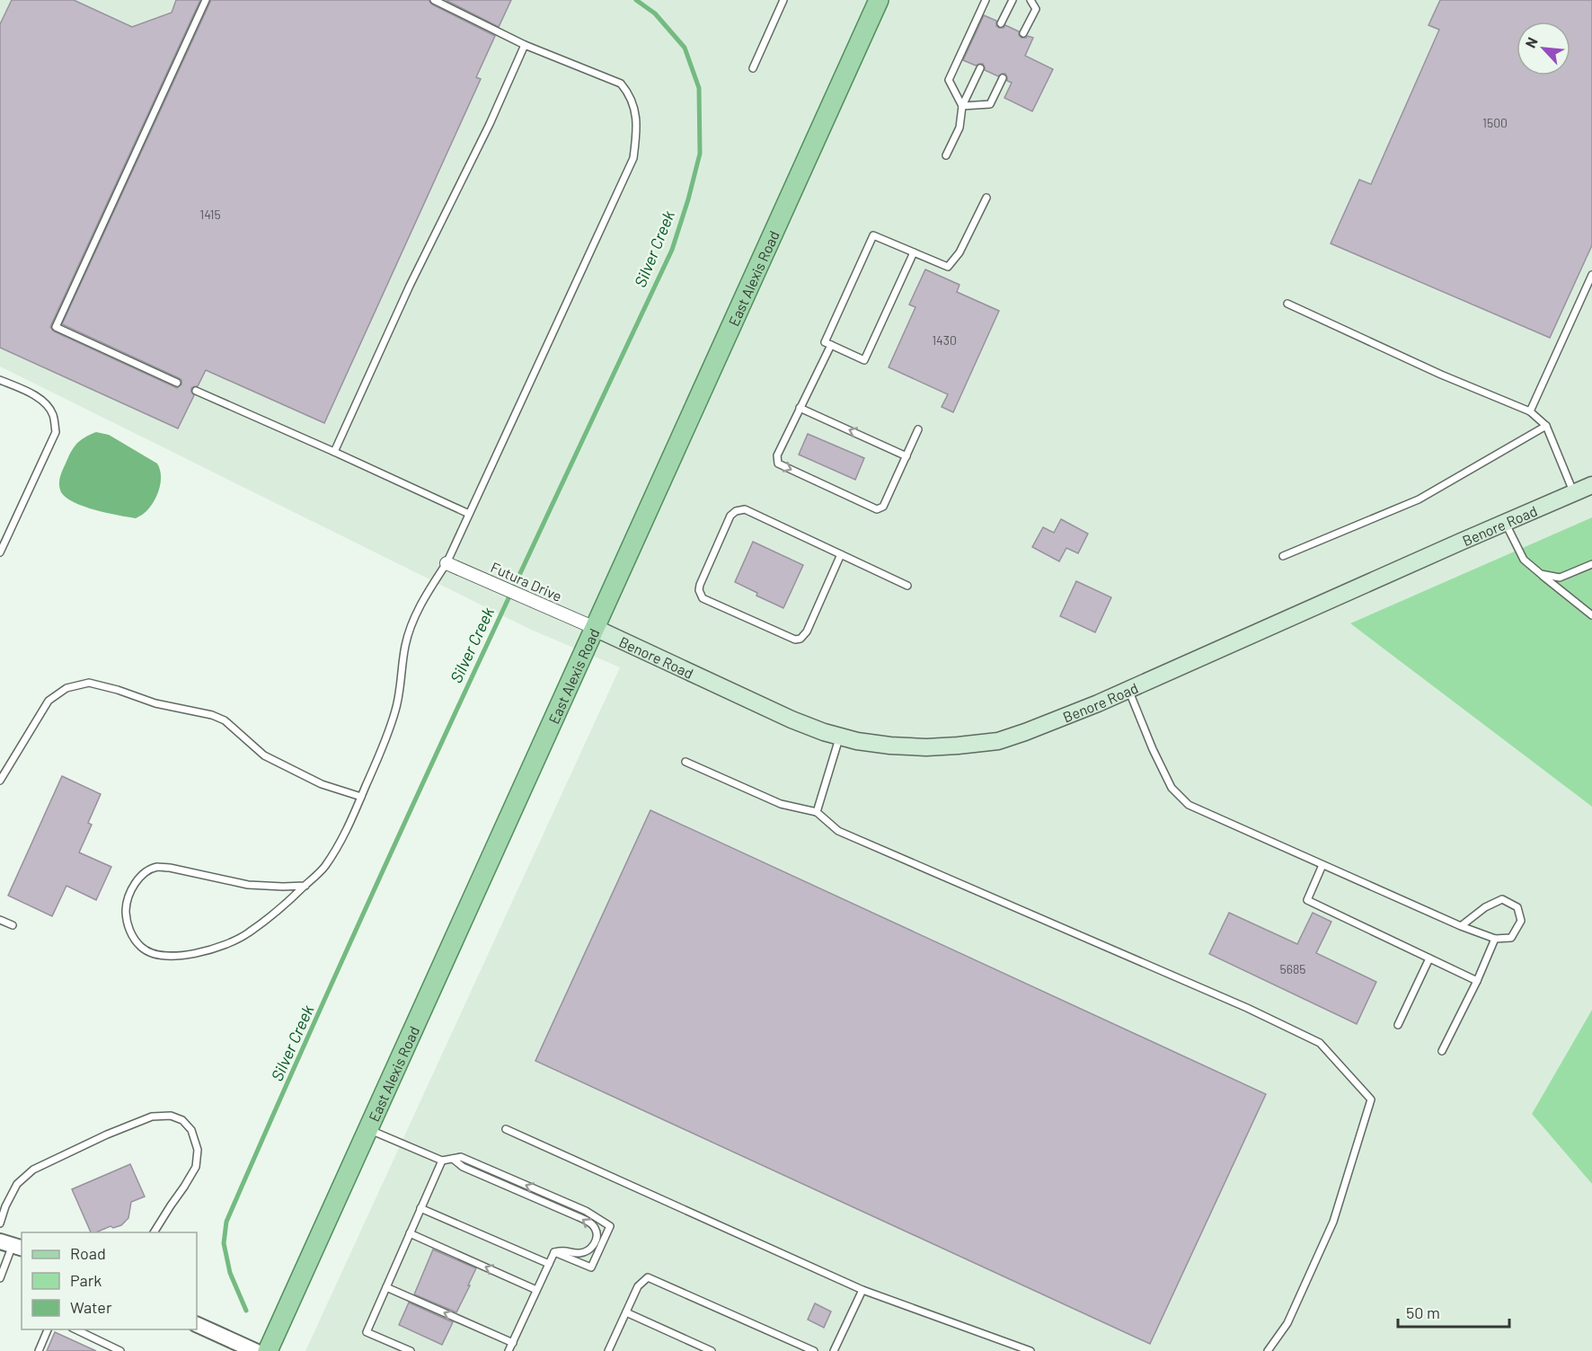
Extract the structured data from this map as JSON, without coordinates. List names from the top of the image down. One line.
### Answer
{"streets":{"main road":["East Alexis Road","Benore Road"],"street":["Futura Drive"]},"crossings":[["East Alexis Road","Benore Road"],["East Alexis Road","Futura Drive"],["Benore Road","Futura Drive"]],"water":["Silver Creek"],"house_numbers":["1500","1415","1430","5685"],"legend":["Road","Park","Water"],"scale_bar":"50 m","north":"top left"}
